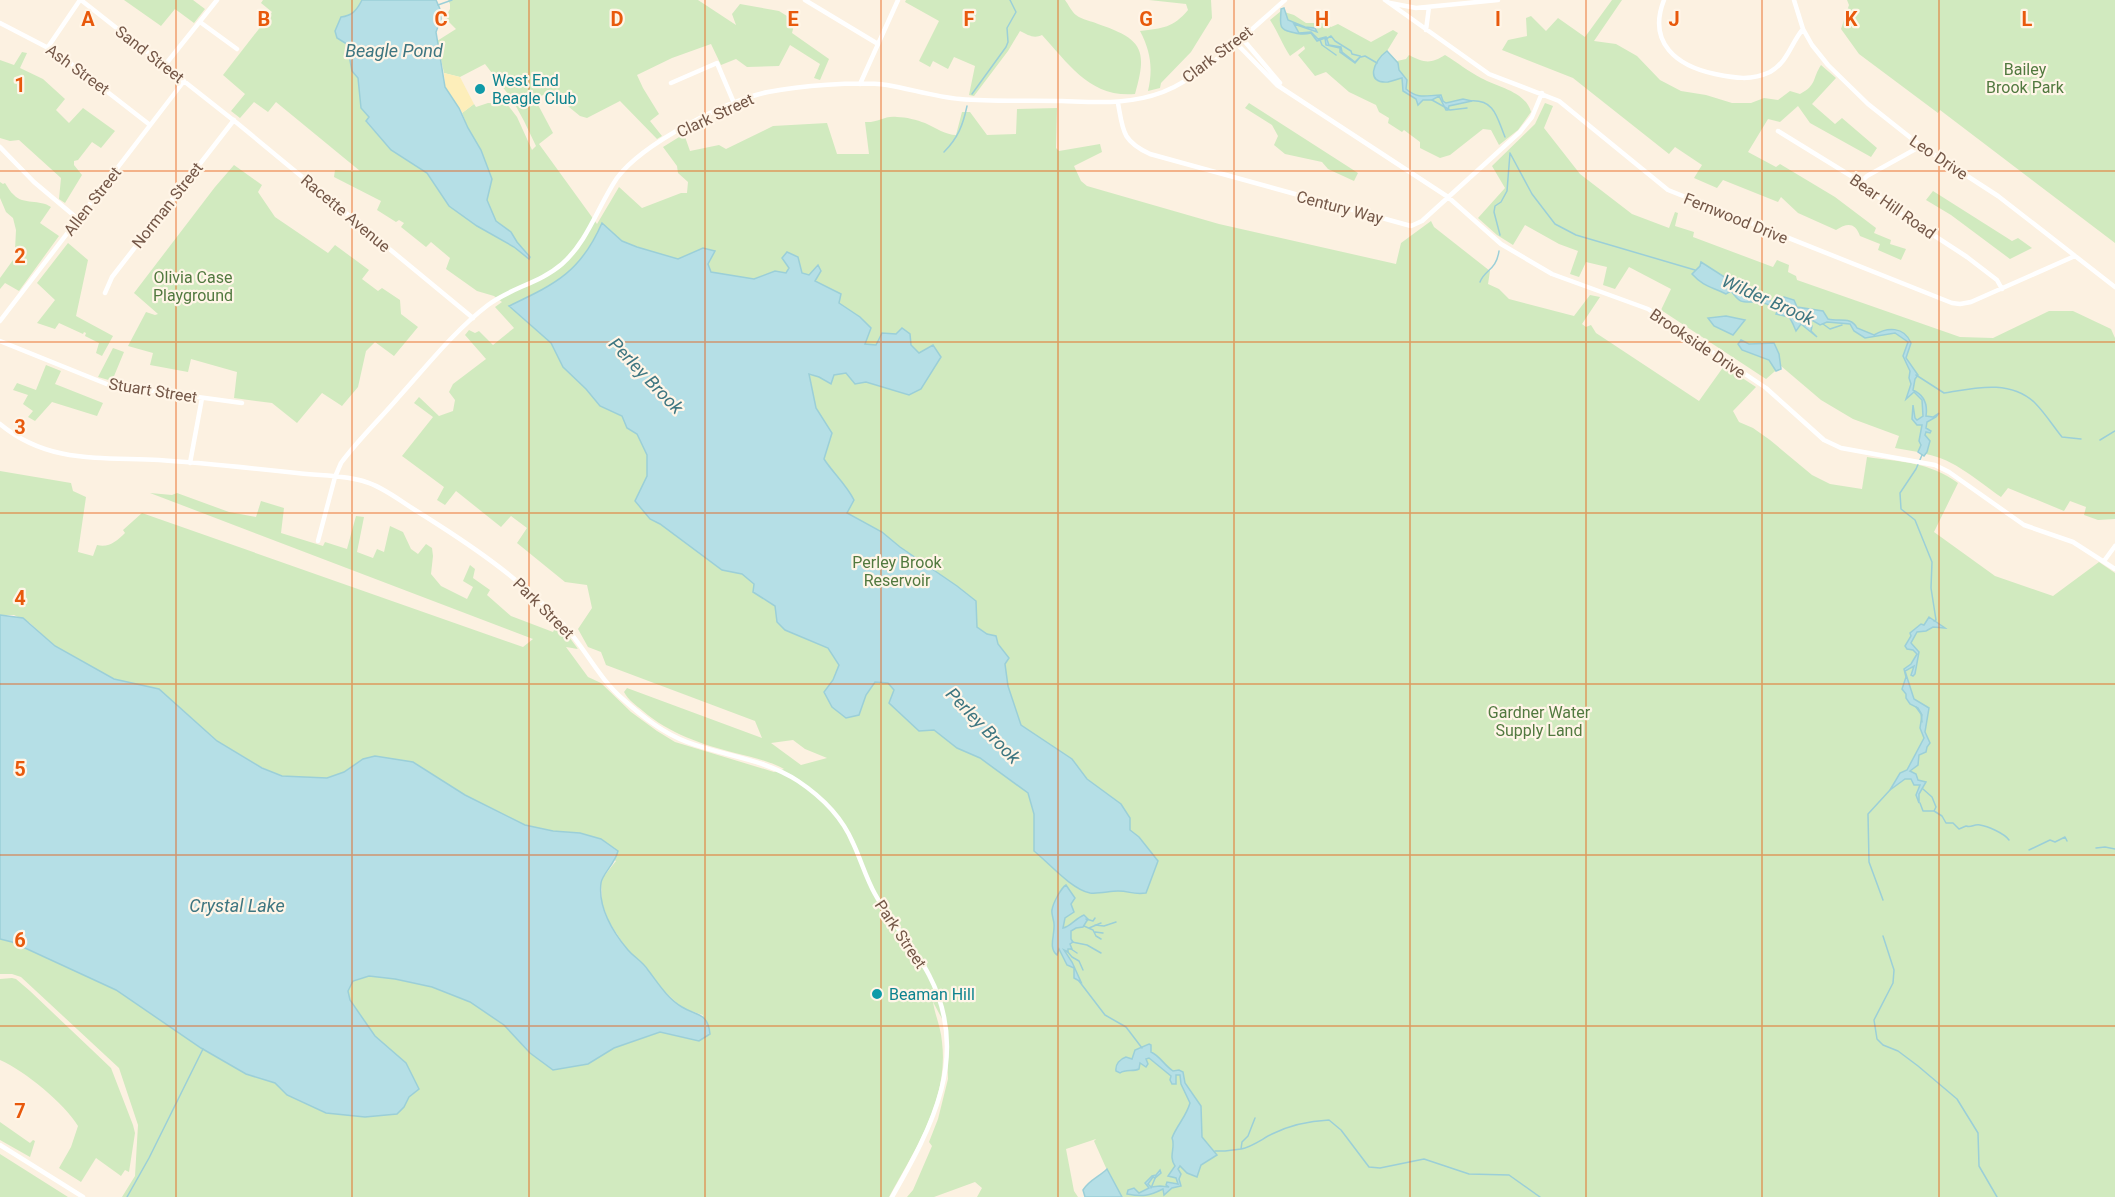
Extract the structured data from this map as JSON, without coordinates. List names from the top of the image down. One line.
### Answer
{"streets":{"street":["Sand Street","Clark Street","Ash Street","Leo Drive","Allen Street","Norman Street","Bear Hill Road","Century Way","Racette Avenue","Fernwood Drive","Brookside Drive","Stuart Street","Park Street"]},"crossings":[["Sand Street","Allen Street"],["Sand Street","Racette Avenue"],["Clark Street","Century Way"],["Clark Street","Racette Avenue"],["Clark Street","Brookside Drive"],["Clark Street","Park Street"],["Ash Street","Allen Street"],["Leo Drive","Fernwood Drive"],["Norman Street","Racette Avenue"],["Bear Hill Road","Fernwood Drive"],["Century Way","Fernwood Drive"],["Century Way","Brookside Drive"]],"water":["Beagle Pond","Wilder Brook","Perley Brook","Crystal Lake"],"parks":["Bailey Brook Park","Olivia Case Playground","Perley Brook Reservoir","Gardner Water Supply Land"],"places":["West End Beagle Club","Beaman Hill"],"grid":{"columns":["A","B","C","D","E","F","G","H","I","J","K","L"],"rows":["1","2","3","4","5","6","7"]}}
